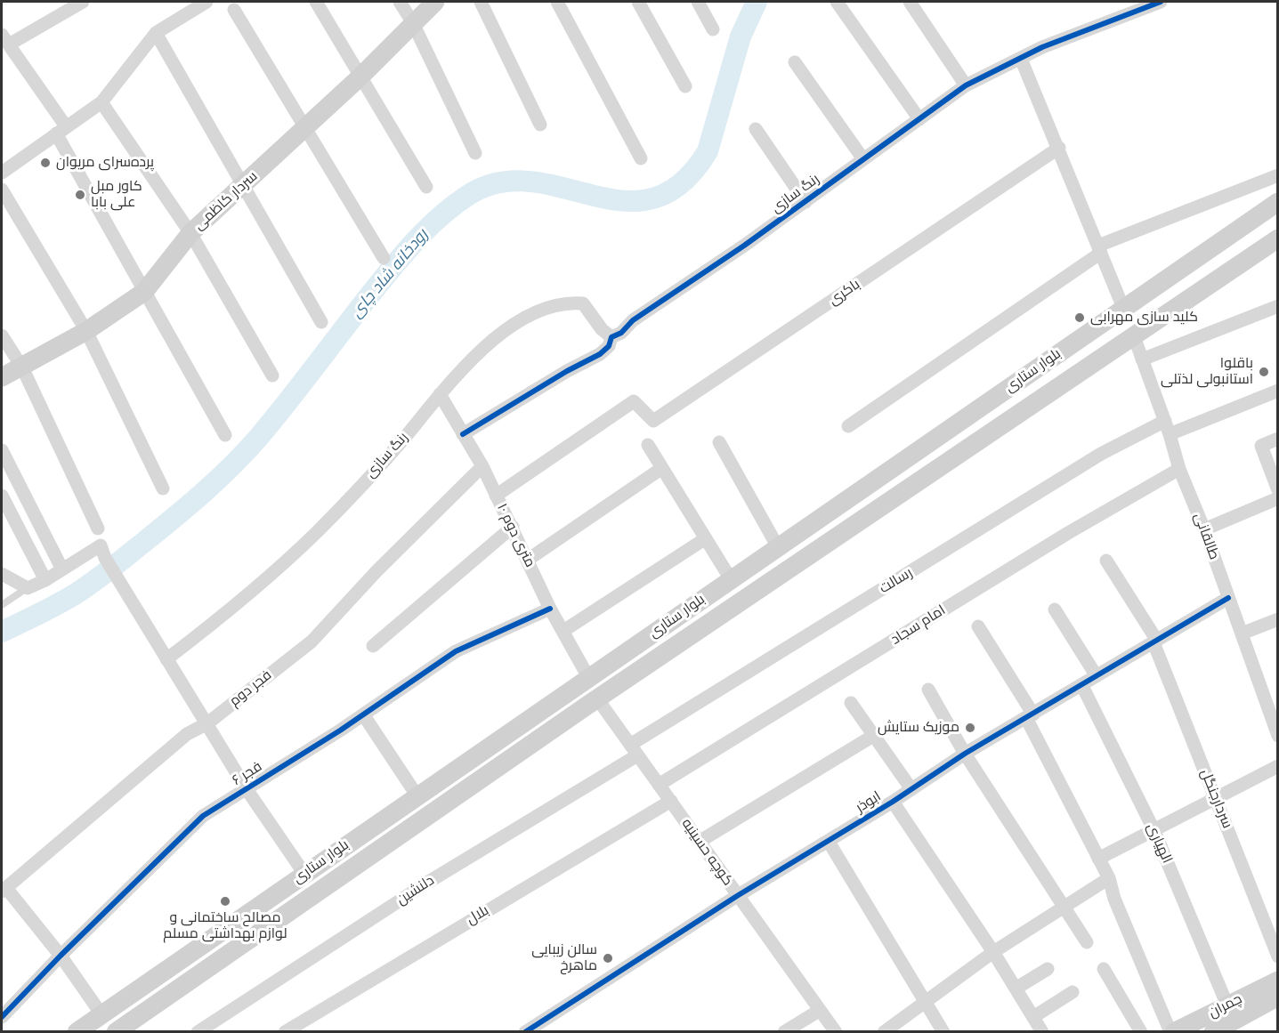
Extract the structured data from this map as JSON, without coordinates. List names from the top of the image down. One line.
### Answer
{"streets":{"main road":["سردار کاظمی","بلوار ستاری","چمران"],"street":["رنگ سازی","باکری","۱۰ متری دوم","طالقانی","رسالت","امام سجاد","فجر دوم","فجر ۶","سردارجنگل","ابوذر","الهیاری","کوچه حسینیه","دلنشین","بلال"]},"crossings":[["رنگ سازی","۱۰ متری دوم"],["باکری","۱۰ متری دوم"],["بلوار ستاری","۱۰ متری دوم"],["بلوار ستاری","طالقانی"],["بلوار ستاری","کوچه حسینیه"],["۱۰ متری دوم","فجر دوم"],["۱۰ متری دوم","فجر ۶"],["طالقانی","رسالت"],["طالقانی","امام سجاد"],["طالقانی","ابوذر"],["رسالت","کوچه حسینیه"],["رسالت","دلنشین"],["امام سجاد","کوچه حسینیه"],["سردارجنگل","ابوذر"],["ابوذر","الهیاری"],["ابوذر","کوچه حسینیه"],["الهیاری","چمران"],["کوچه حسینیه","دلنشین"],["کوچه حسینیه","بلال"]],"water":["رودخانه شاد چای"],"places":["پرده‌سرای مریوان","کاور مبل علی بابا","کلید سازی مهرابی","باقلوا استانبولی لذتلی","موزیک ستایش","مصالح ساختمانی و لوازم بهداشتی مسلم","سالن زیبایی ماهرخ"]}
